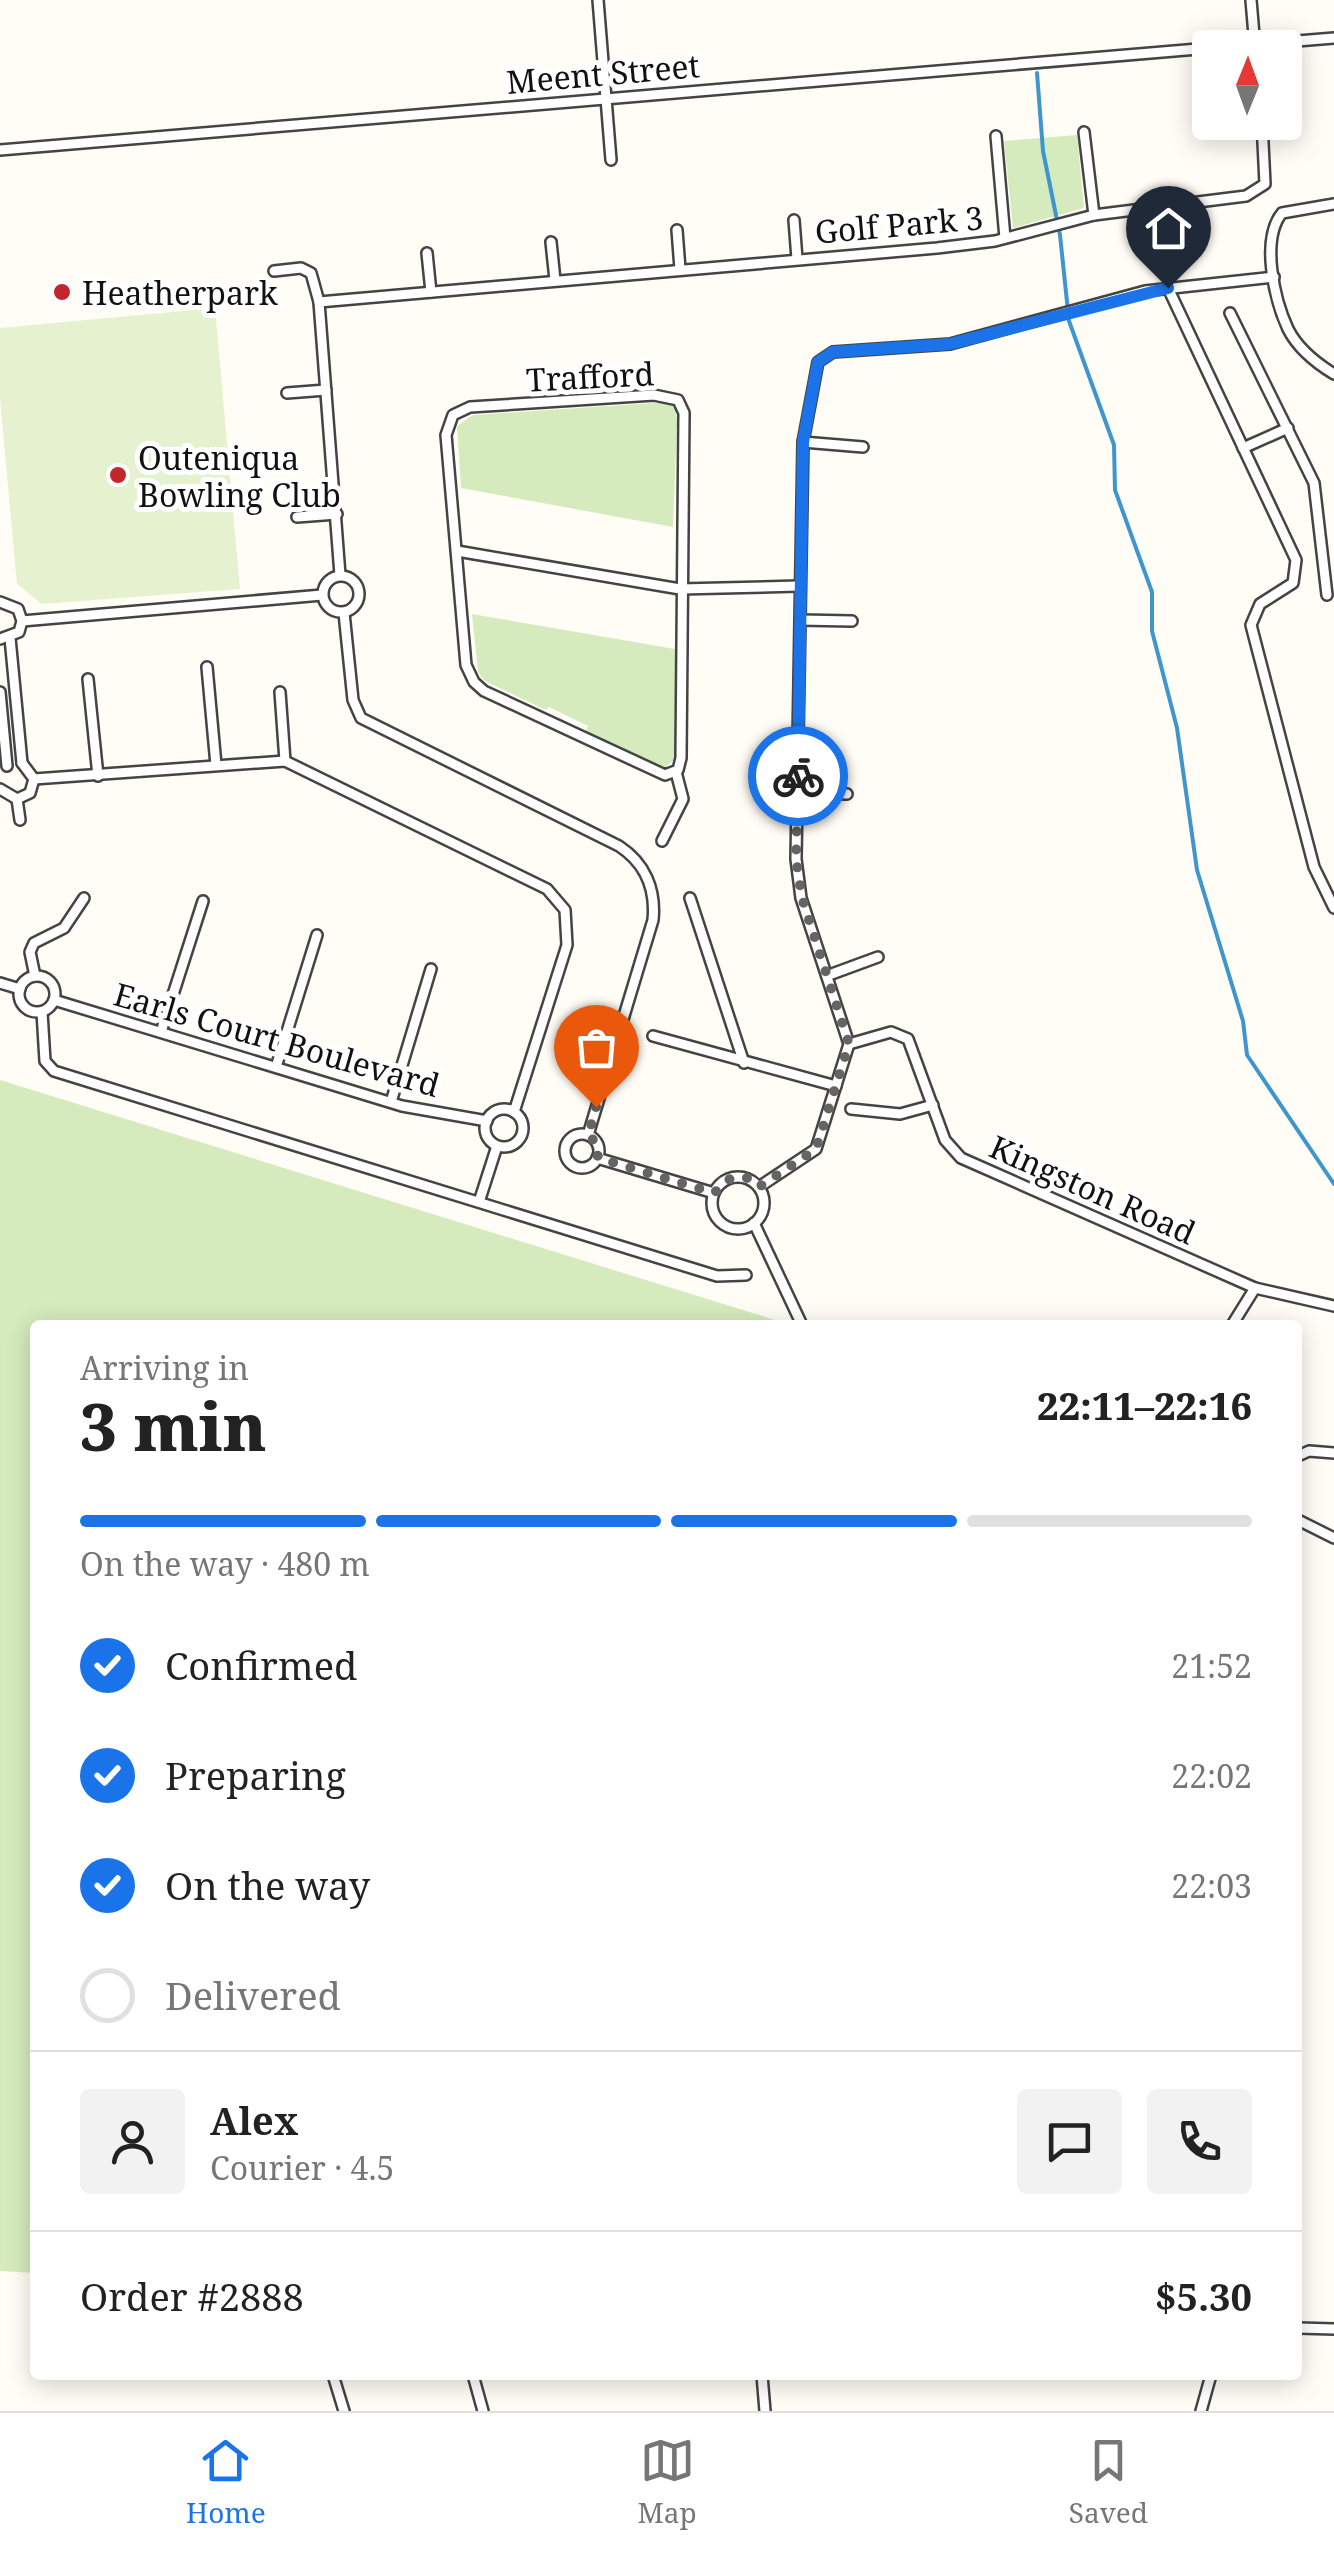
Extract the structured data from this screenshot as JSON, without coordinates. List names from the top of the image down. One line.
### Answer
{"streets":{"street":["Meent Street","Golf Park 3","Trafford","Earls Court Boulevard","Kingston Road"]},"places":["Heatherpark","Outeniqua Bowling Club"],"north":"top","page":{"heading":["3 min","Arriving in","22:11–22:16"],"panel":["Alex","Courier · 4.5","Order #2888","$5.30"],"bar":"On the way · 480 m","list":[["Confirmed","21:52"],["Preparing","22:02"],["On the way","22:03"],"Delivered"],"tabs":["Home","Map","Saved"]}}
